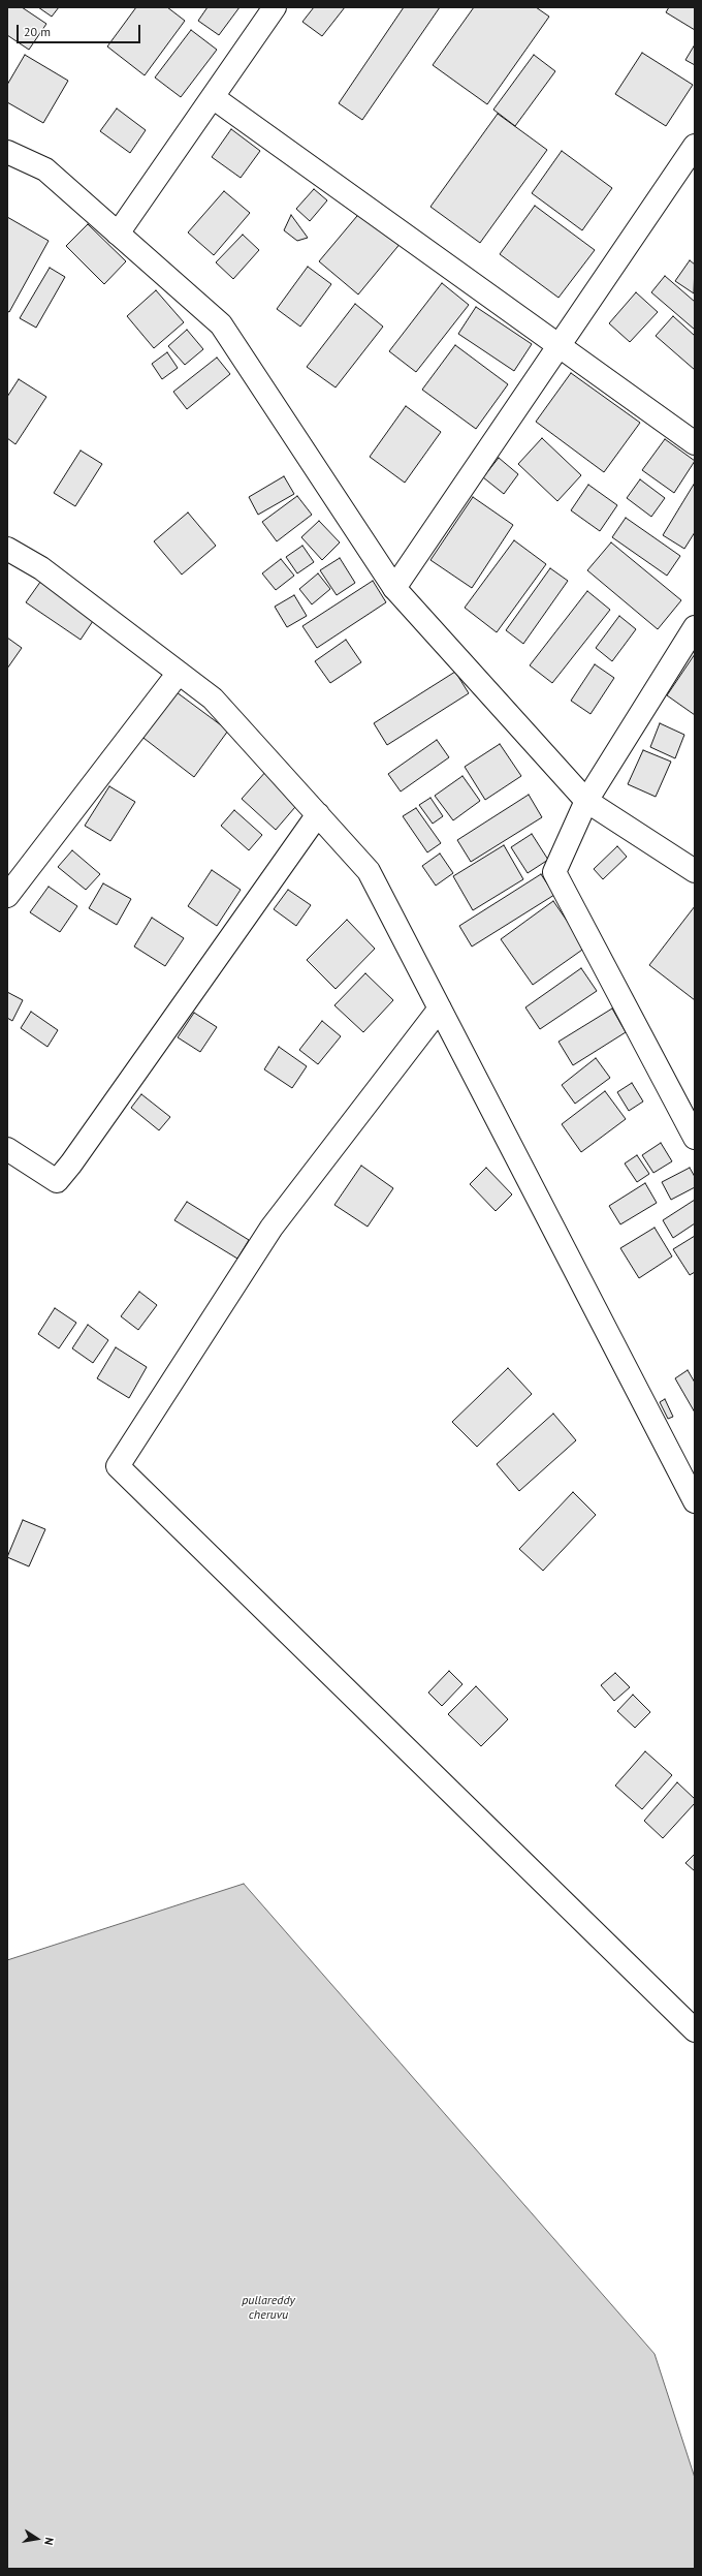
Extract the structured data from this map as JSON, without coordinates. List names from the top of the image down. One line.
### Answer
{"water":["pullareddy cheruvu"],"scale_bar":"20 m","north":"right"}
